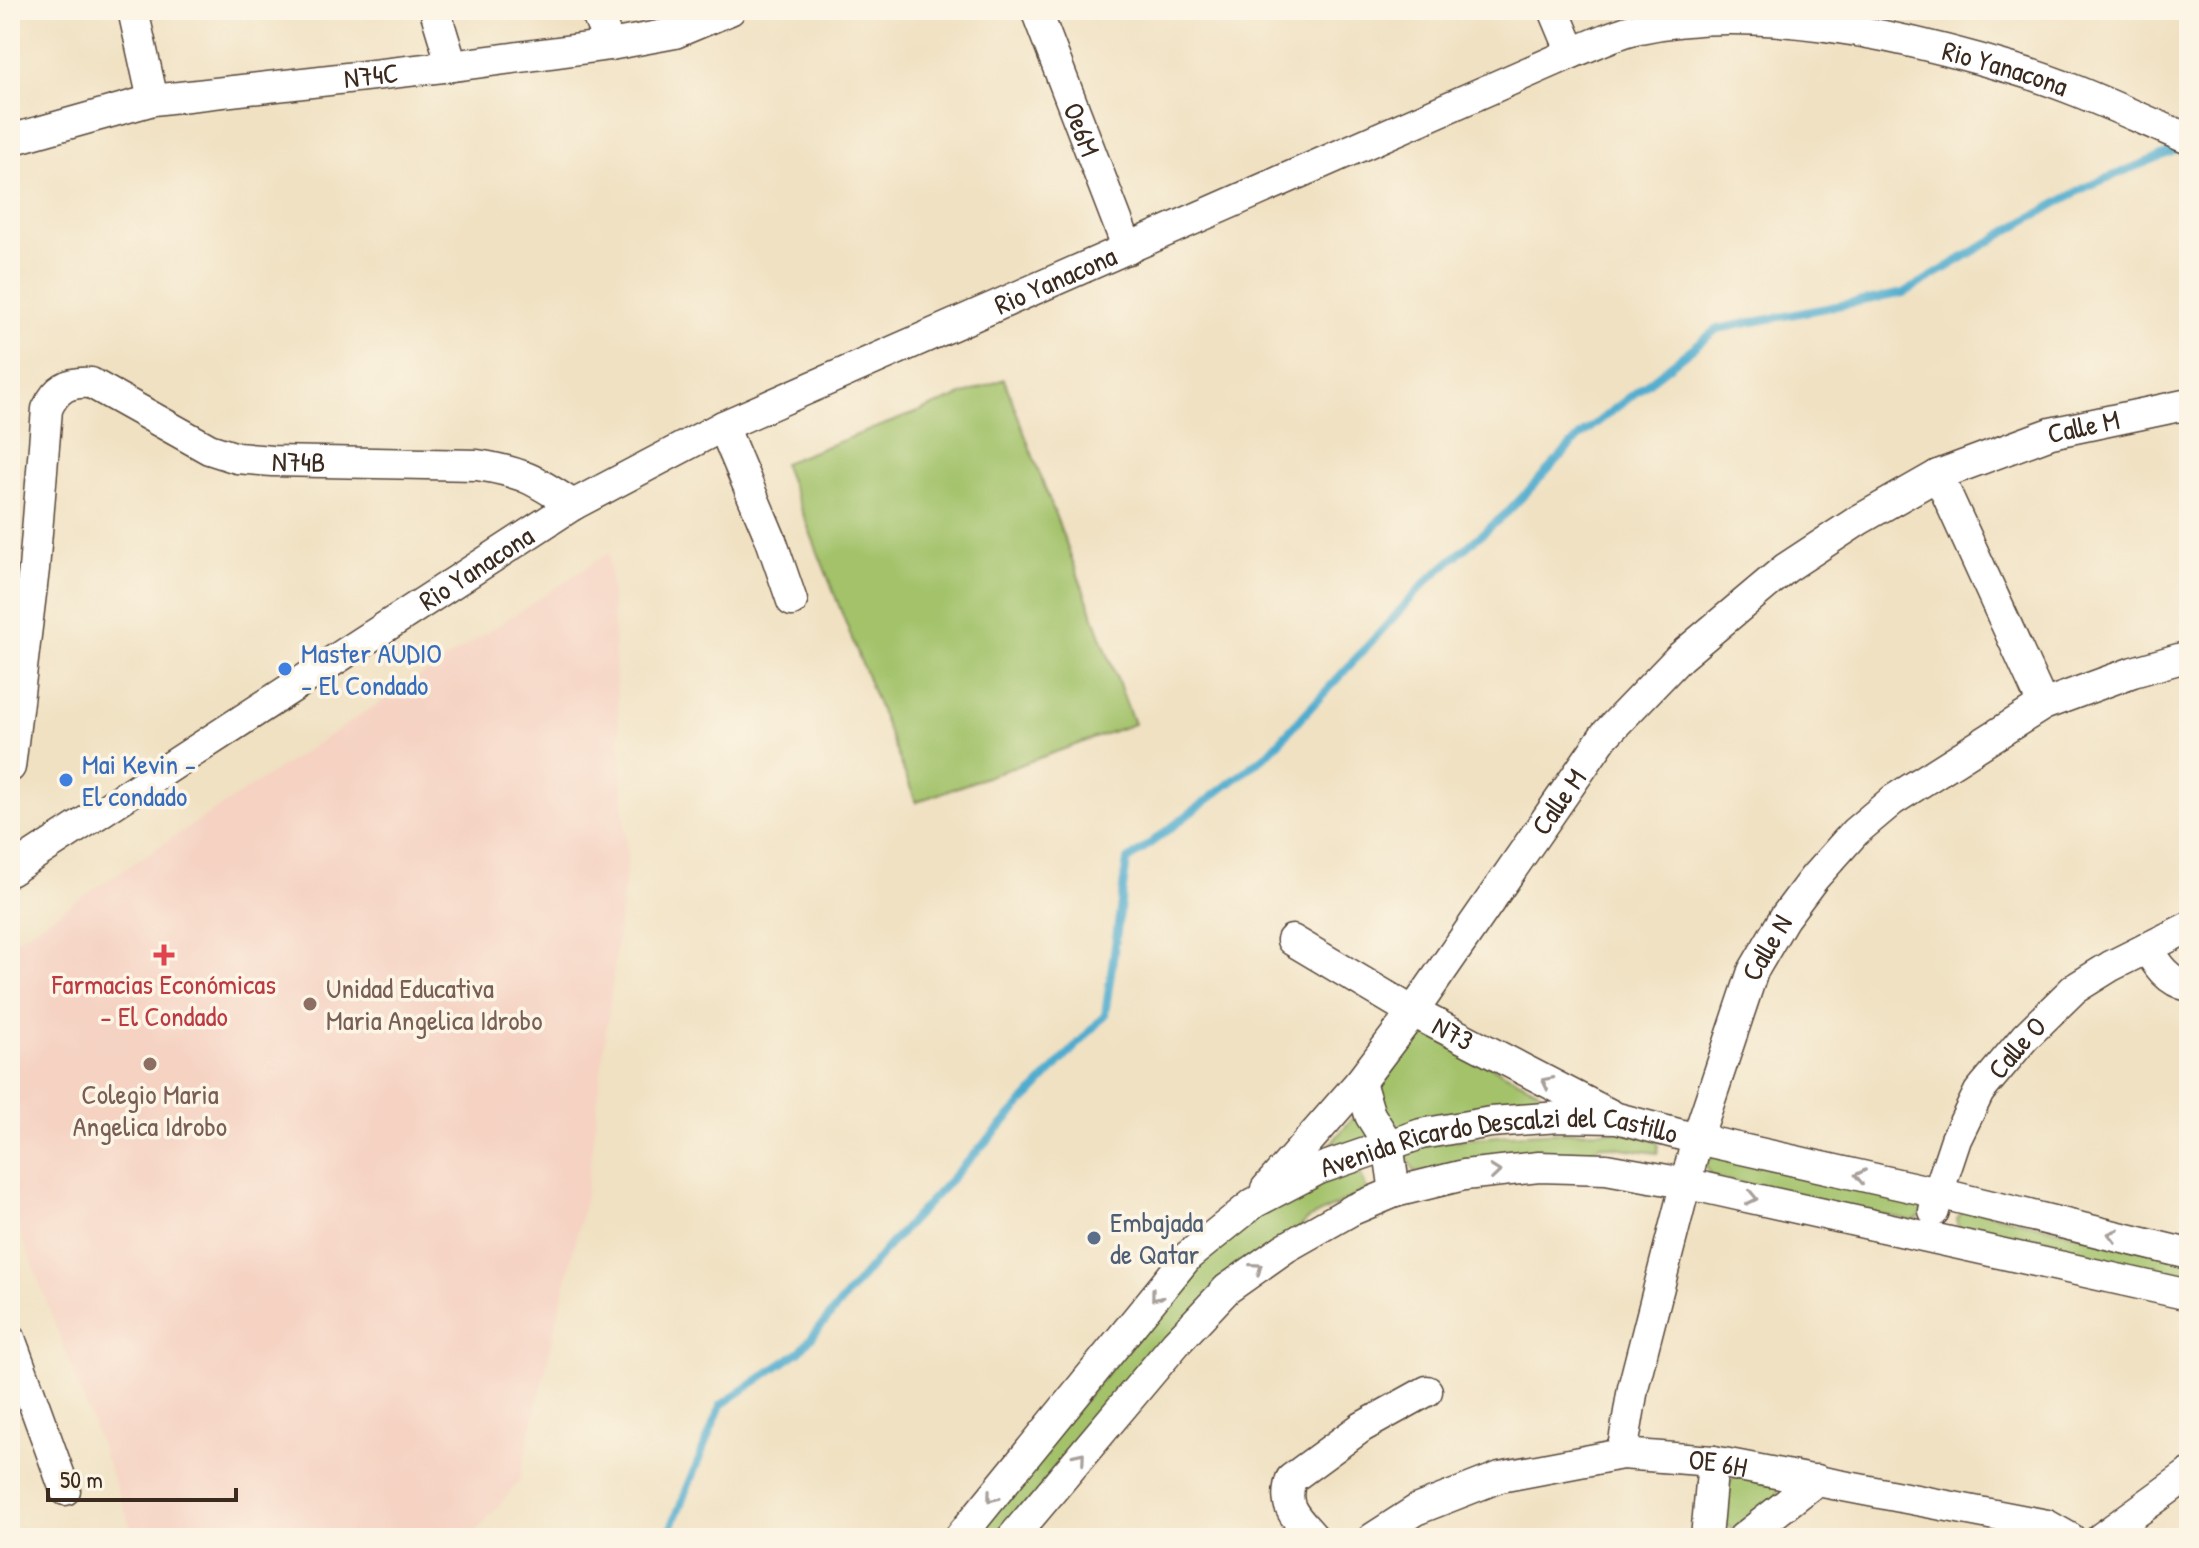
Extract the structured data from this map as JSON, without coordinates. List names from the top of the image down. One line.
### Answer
{"streets":{"street":["Rio Yanacona","N74C","Oe6M","Calle M","N74B","Calle N","N73","Calle O","Avenida Ricardo Descalzi del Castillo","OE 6H"]},"crossings":[["Rio Yanacona","Oe6M"],["Rio Yanacona","N74B"],["Calle M","N73"],["Calle M","Avenida Ricardo Descalzi del Castillo"],["Calle N","Avenida Ricardo Descalzi del Castillo"],["Calle N","OE 6H"],["N73","Avenida Ricardo Descalzi del Castillo"],["Calle O","Avenida Ricardo Descalzi del Castillo"]],"one_way":["N73"],"places":{"other":["Master AUDIO - El Condado","Mai Kevin - El condado","Unidad Educativa Maria Angelica Idrobo","Colegio Maria Angelica Idrobo","Embajada de Qatar"],"health":["Farmacias Económicas - El Condado"]},"scale_bar":"50 m"}
